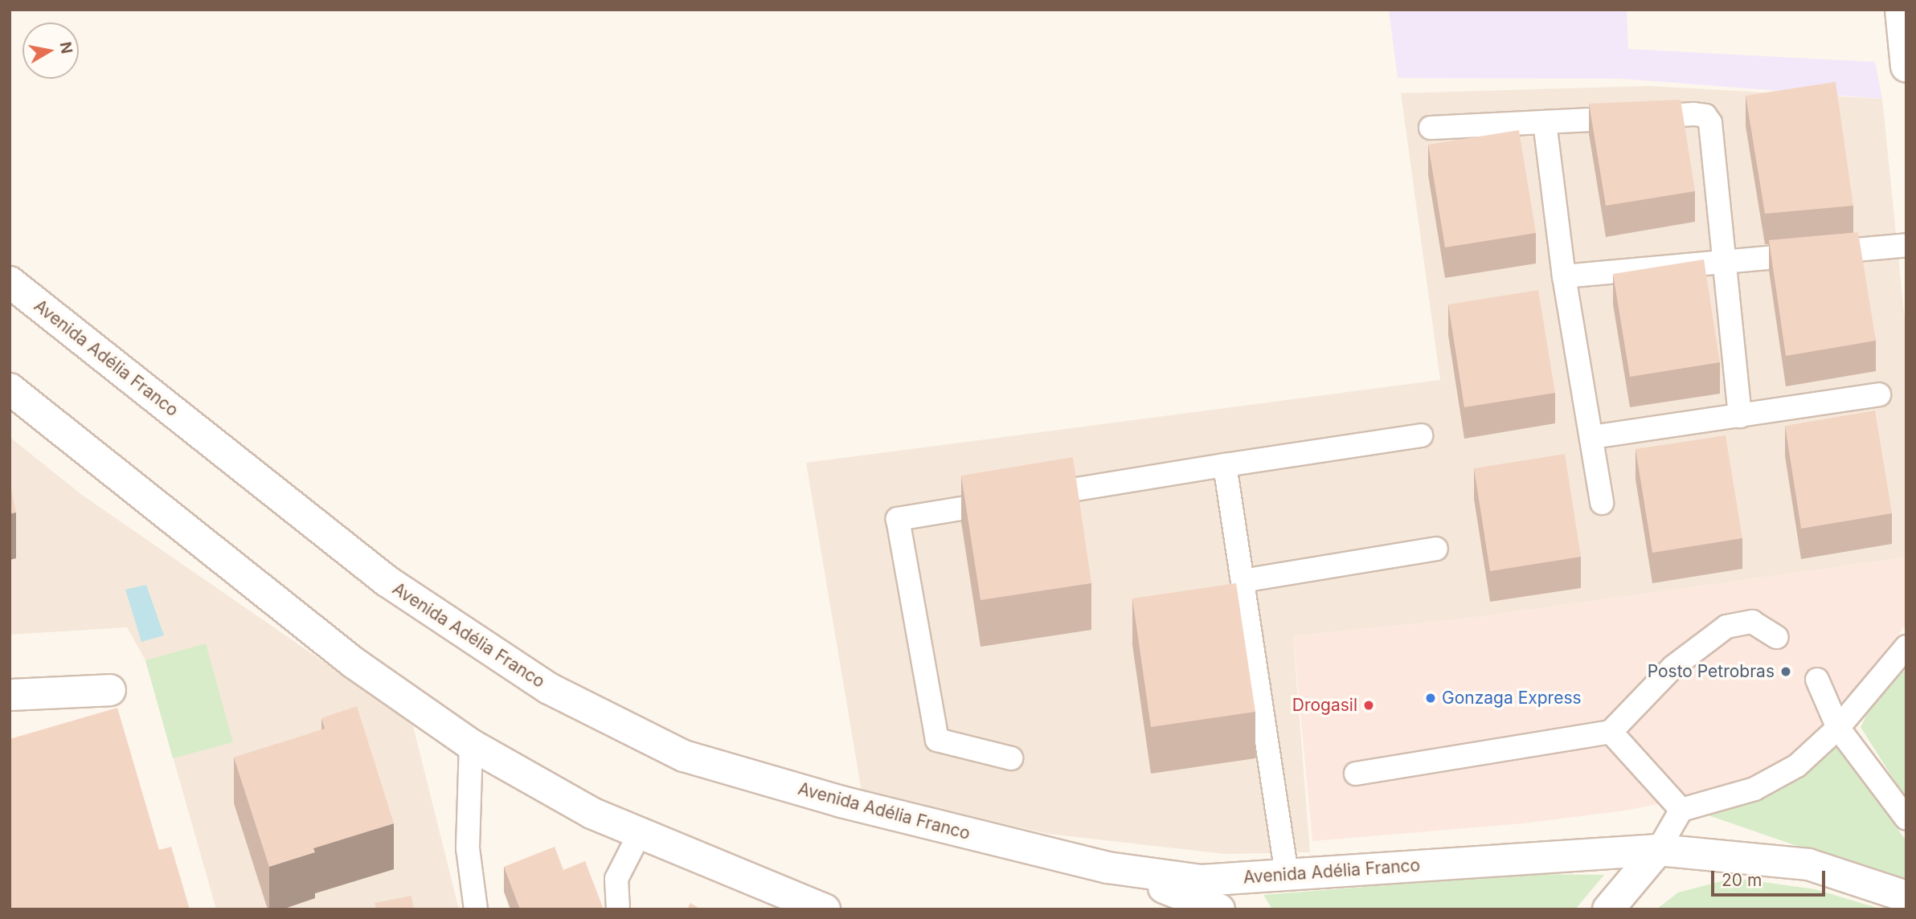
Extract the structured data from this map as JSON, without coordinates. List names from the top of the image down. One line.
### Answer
{"streets":{"main road":["Avenida Adélia Franco"]},"places":["Posto Petrobras","Gonzaga Express","Drogasil"],"scale_bar":"20 m","north":"right"}
